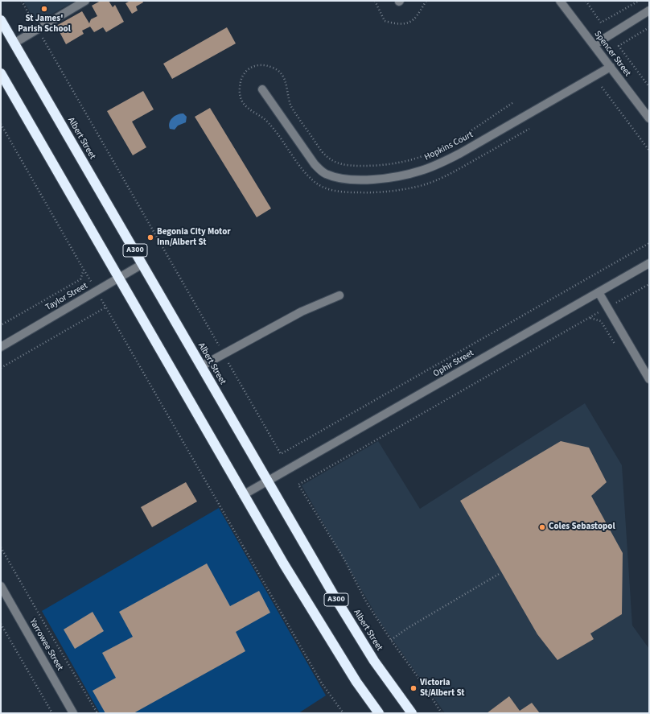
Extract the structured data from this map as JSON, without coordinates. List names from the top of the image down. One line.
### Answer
{"streets":{"highway":["Albert Street","A300"],"street":["Spencer Street","Hopkins Court","Taylor Street","Ophir Street","Yarrowee Street"]},"crossings":[["Spencer Street","Hopkins Court"],["Albert Street","Taylor Street"],["Albert Street","Ophir Street"],["A300","Taylor Street"],["A300","Ophir Street"]],"places":["St James' Parish School","Begonia City Motor Inn/Albert St","Coles Sebastopol","Victoria St/Albert St"]}
